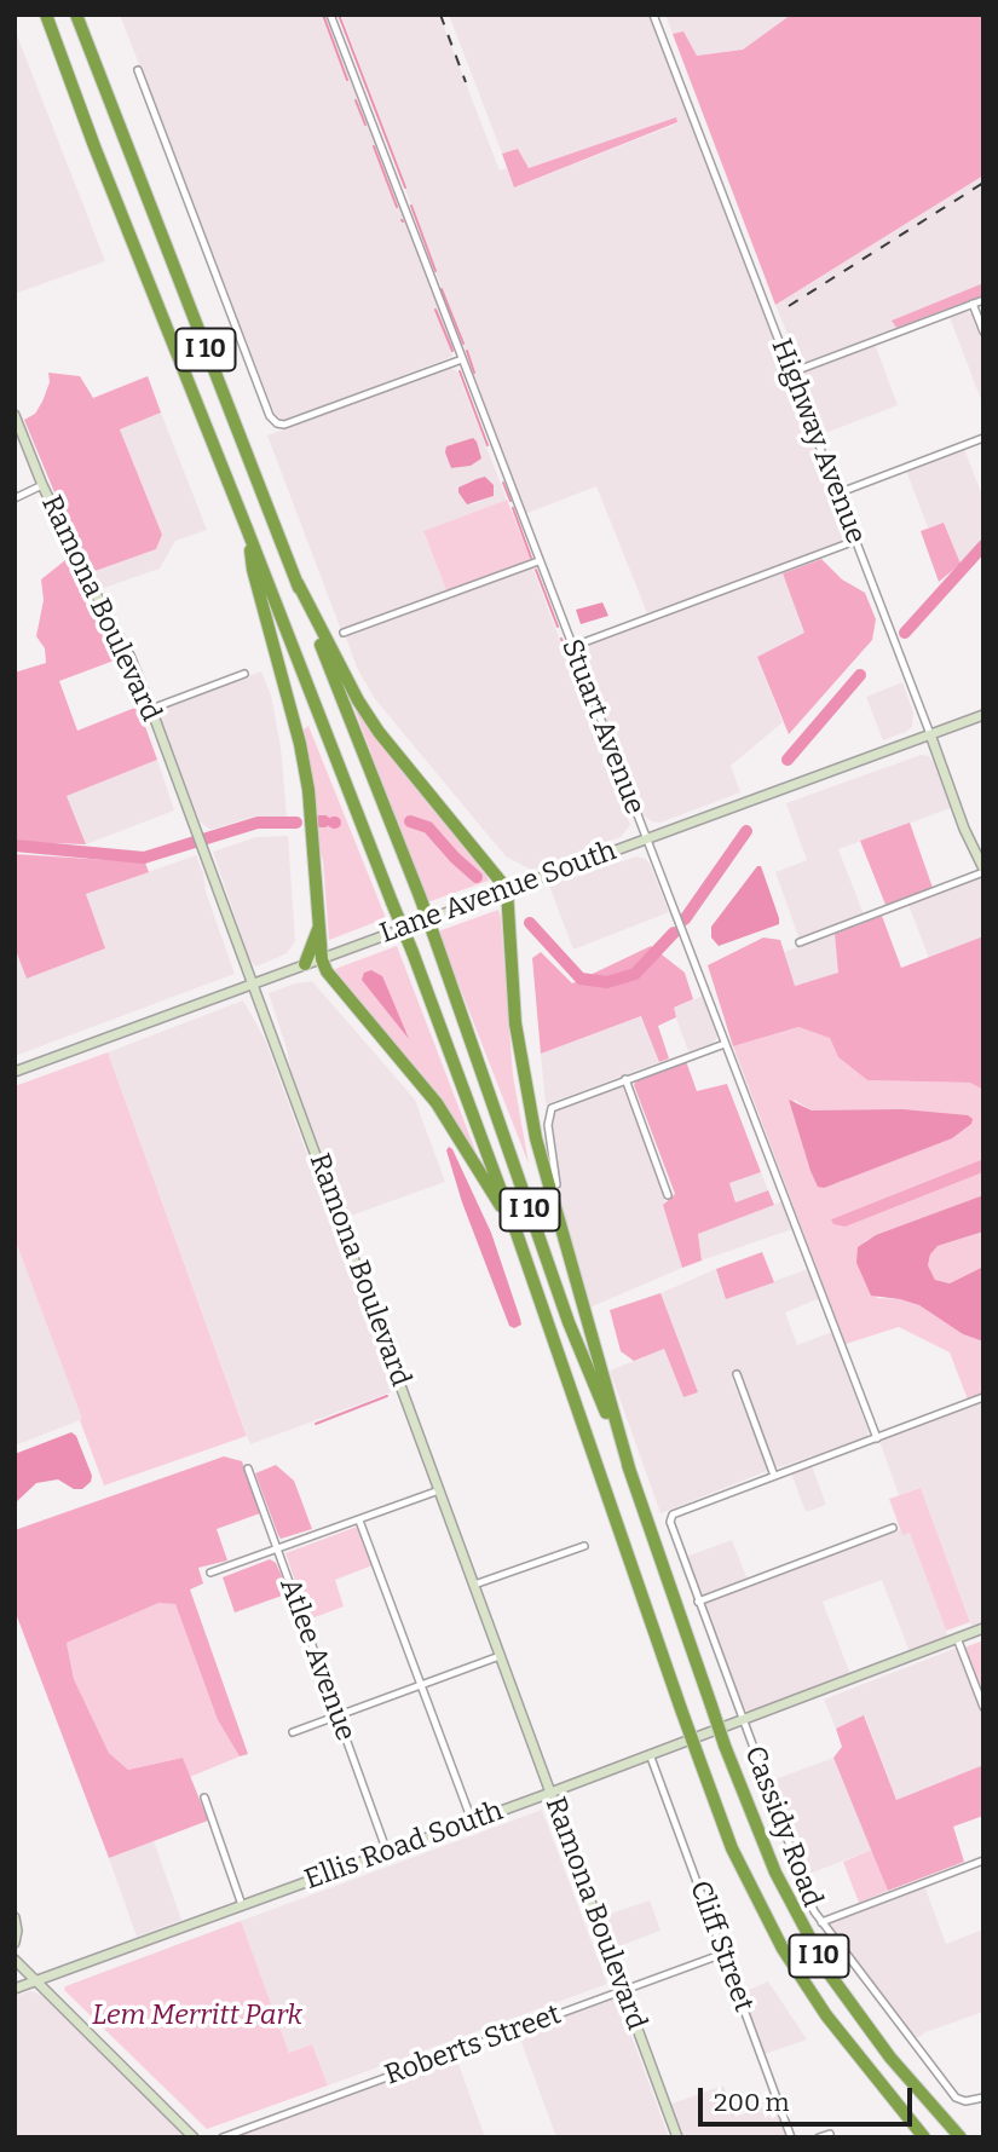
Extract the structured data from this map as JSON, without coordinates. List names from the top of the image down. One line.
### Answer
{"streets":{"highway":["I 10"],"street":["Highway Avenue","Ramona Boulevard","Stuart Avenue","Lane Avenue South","Atlee Avenue","Cassidy Road","Ellis Road South","Cliff Street","Roberts Street"]},"crossings":[["Highway Avenue","Lane Avenue South"],["Ramona Boulevard","Lane Avenue South"],["Ramona Boulevard","Ellis Road South"],["Ramona Boulevard","Roberts Street"],["Stuart Avenue","Lane Avenue South"],["Atlee Avenue","Ellis Road South"],["Cassidy Road","Ellis Road South"],["Ellis Road South","Cliff Street"],["Cliff Street","Roberts Street"]],"parks":["Lem Merritt Park"],"scale_bar":"200 m"}
